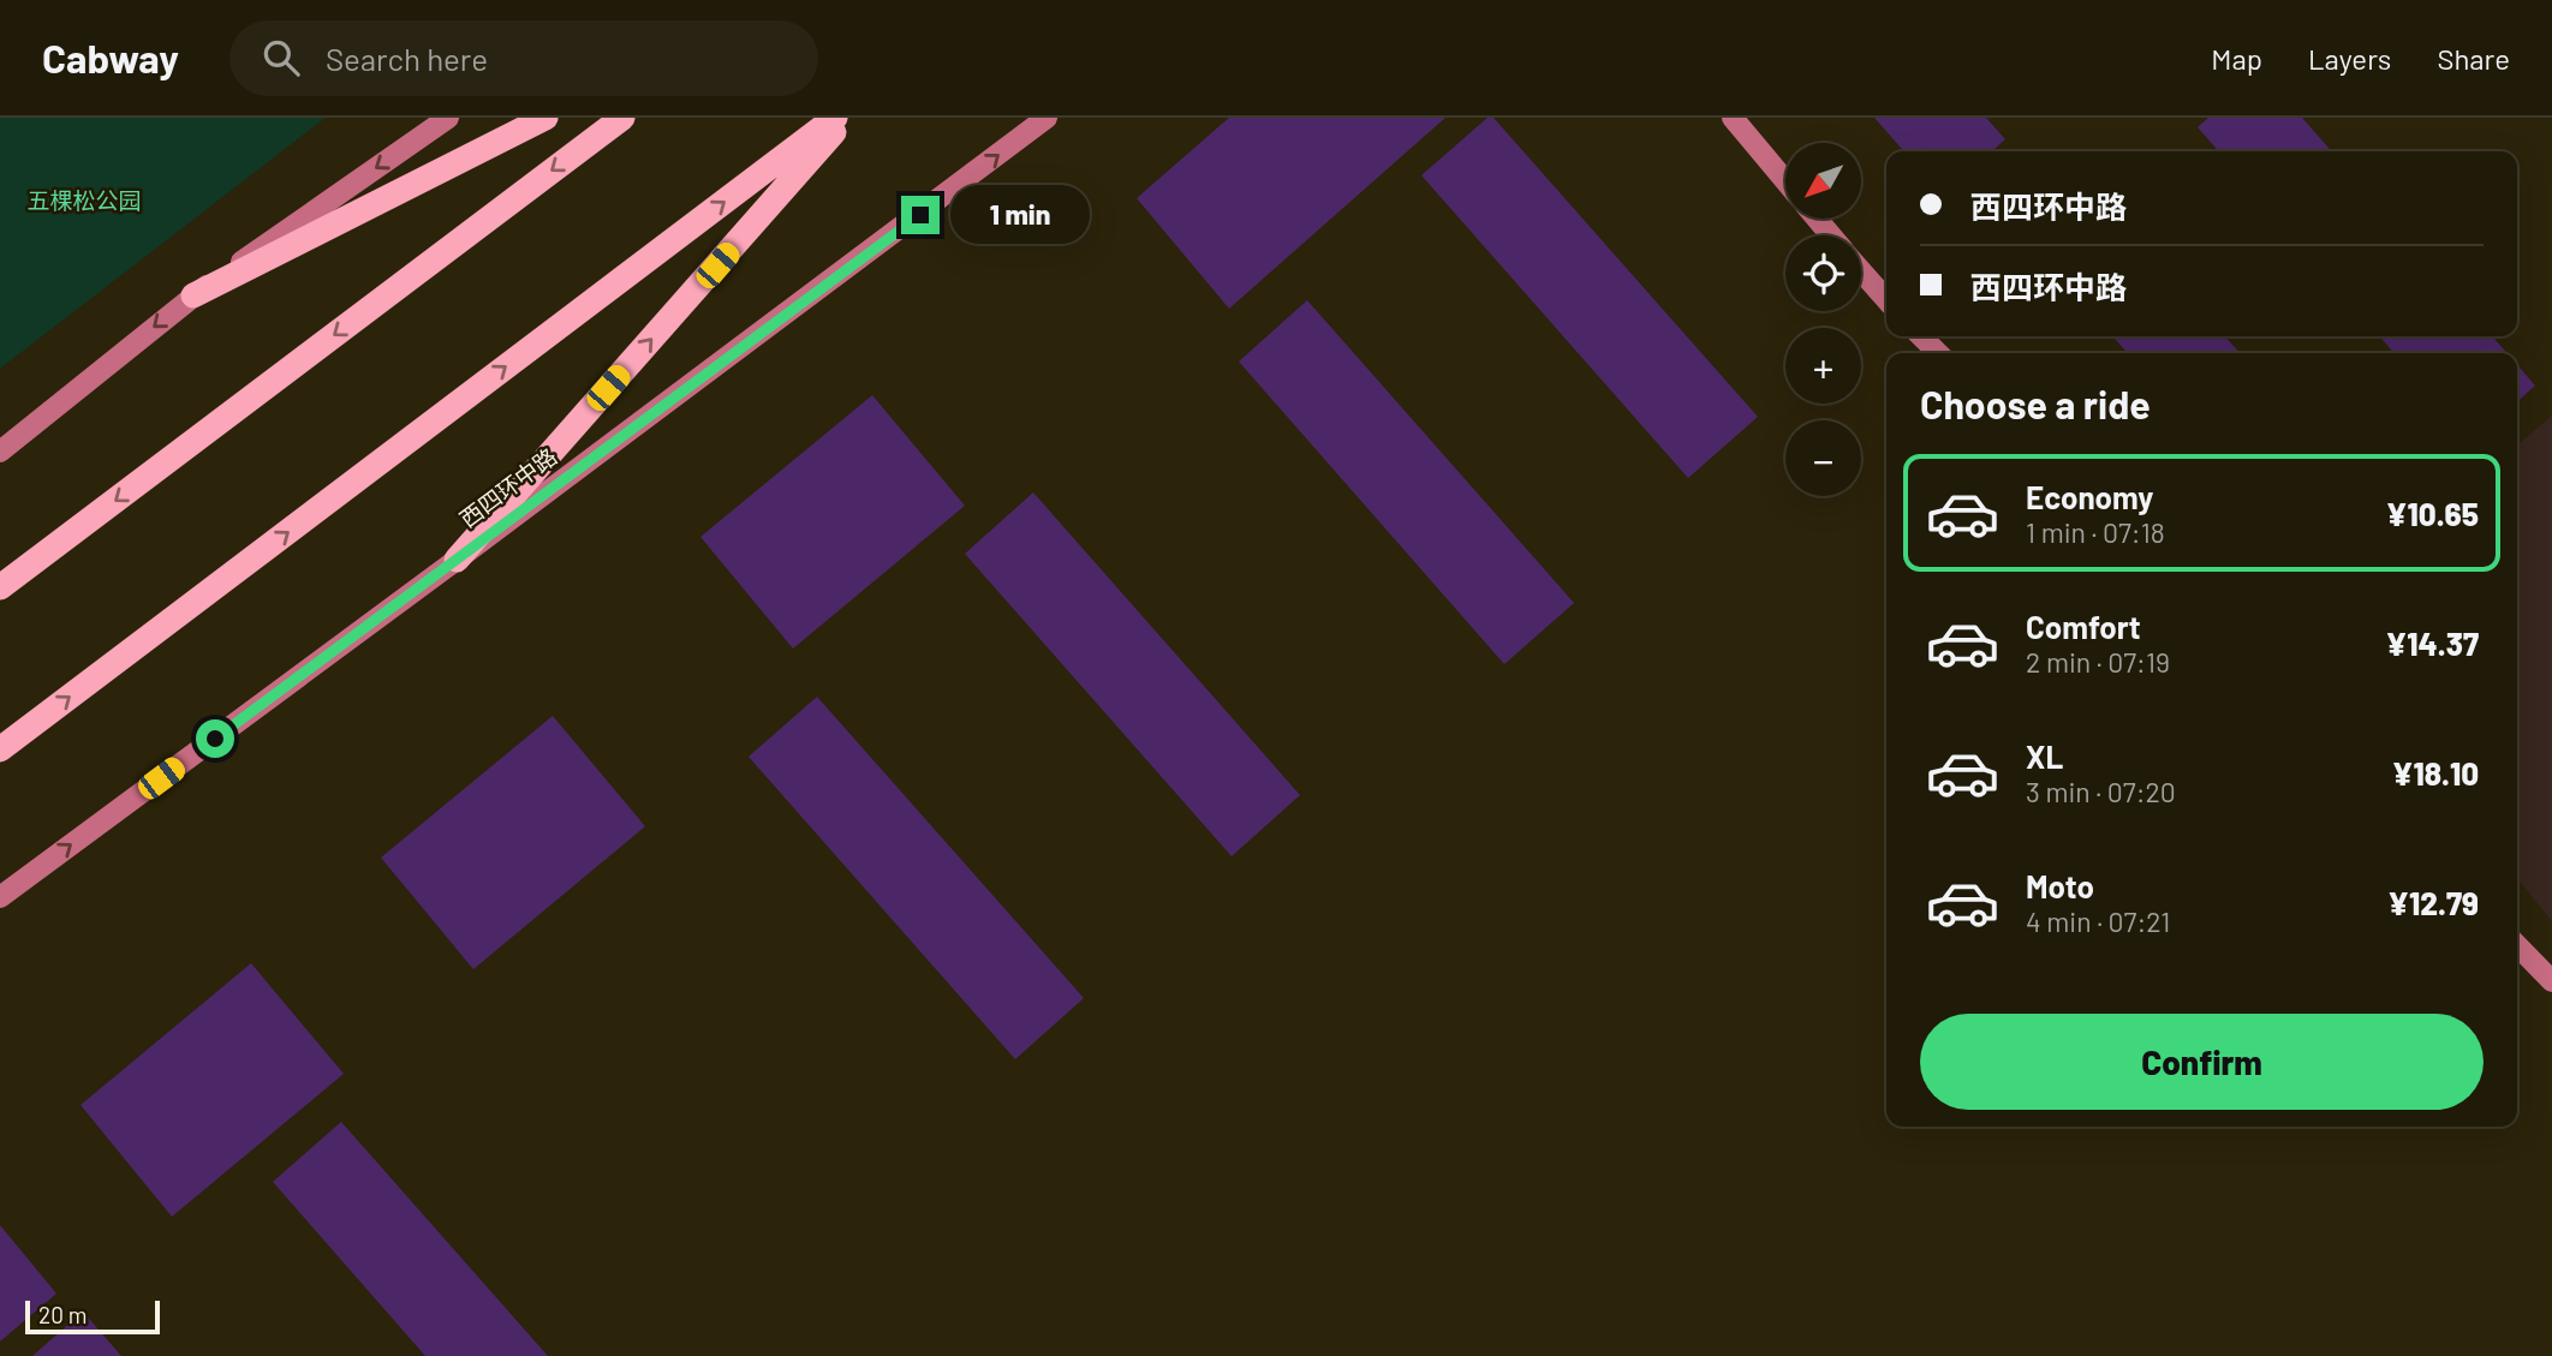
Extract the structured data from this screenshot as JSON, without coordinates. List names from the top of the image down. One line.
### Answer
{"streets":{"street":["西四环中路"]},"one_way":["西四环中路"],"parks":["五棵松公园"],"scale_bar":"20 m","north":"bottom left","page":{"header":"Cabway","search":"Search here","nav":["Map","Layers","Share"],"map_buttons":["+","−"],"banner":["西四环中路","西四环中路"],"bubble":"1 min","heading":"Choose a ride","list":[{"name":"Economy","note":"1 min · 07:18","value":"¥10.65"},{"name":"Comfort","note":"2 min · 07:19","value":"¥14.37"},{"name":"XL","note":"3 min · 07:20","value":"¥18.10"},{"name":"Moto","note":"4 min · 07:21","value":"¥12.79"}],"buttons":"Confirm","scale":"20 m"}}
